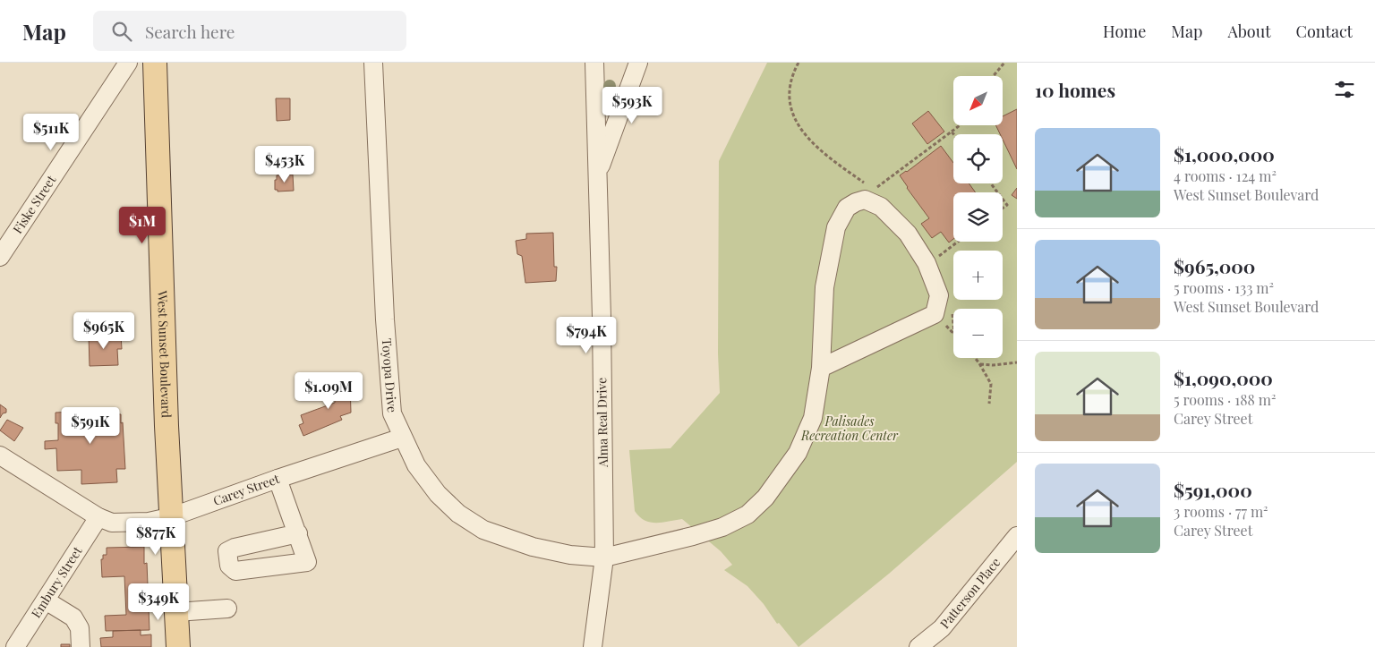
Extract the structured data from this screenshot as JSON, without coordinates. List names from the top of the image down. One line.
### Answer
{"streets":{"main road":["West Sunset Boulevard"],"street":["Fiske Street","Toyopa Drive","Alma Real Drive","Carey Street","Embury Street","Patterson Place"]},"crossings":[["West Sunset Boulevard","Carey Street"],["Toyopa Drive","Alma Real Drive"],["Toyopa Drive","Carey Street"],["Carey Street","Embury Street"]],"parks":["Palisades Recreation Center"],"north":"bottom left","page":{"header":"Map","search":"Search here","nav":["Home","Map","About","Contact"],"heading":"10 homes","map_buttons":["+","−"],"price":["$593K","$511K","$453K","$1M","$965K","$794K","$1.09M","$591K","$877K","$349K"],"list":[{"name":"$1,000,000","note":"4 rooms · 124 m² · West Sunset Boulevard"},{"name":"$965,000","note":"5 rooms · 133 m² · West Sunset Boulevard"},{"name":"$1,090,000","note":"5 rooms · 188 m² · Carey Street"},{"name":"$591,000","note":"3 rooms · 77 m² · Carey Street"}]}}
